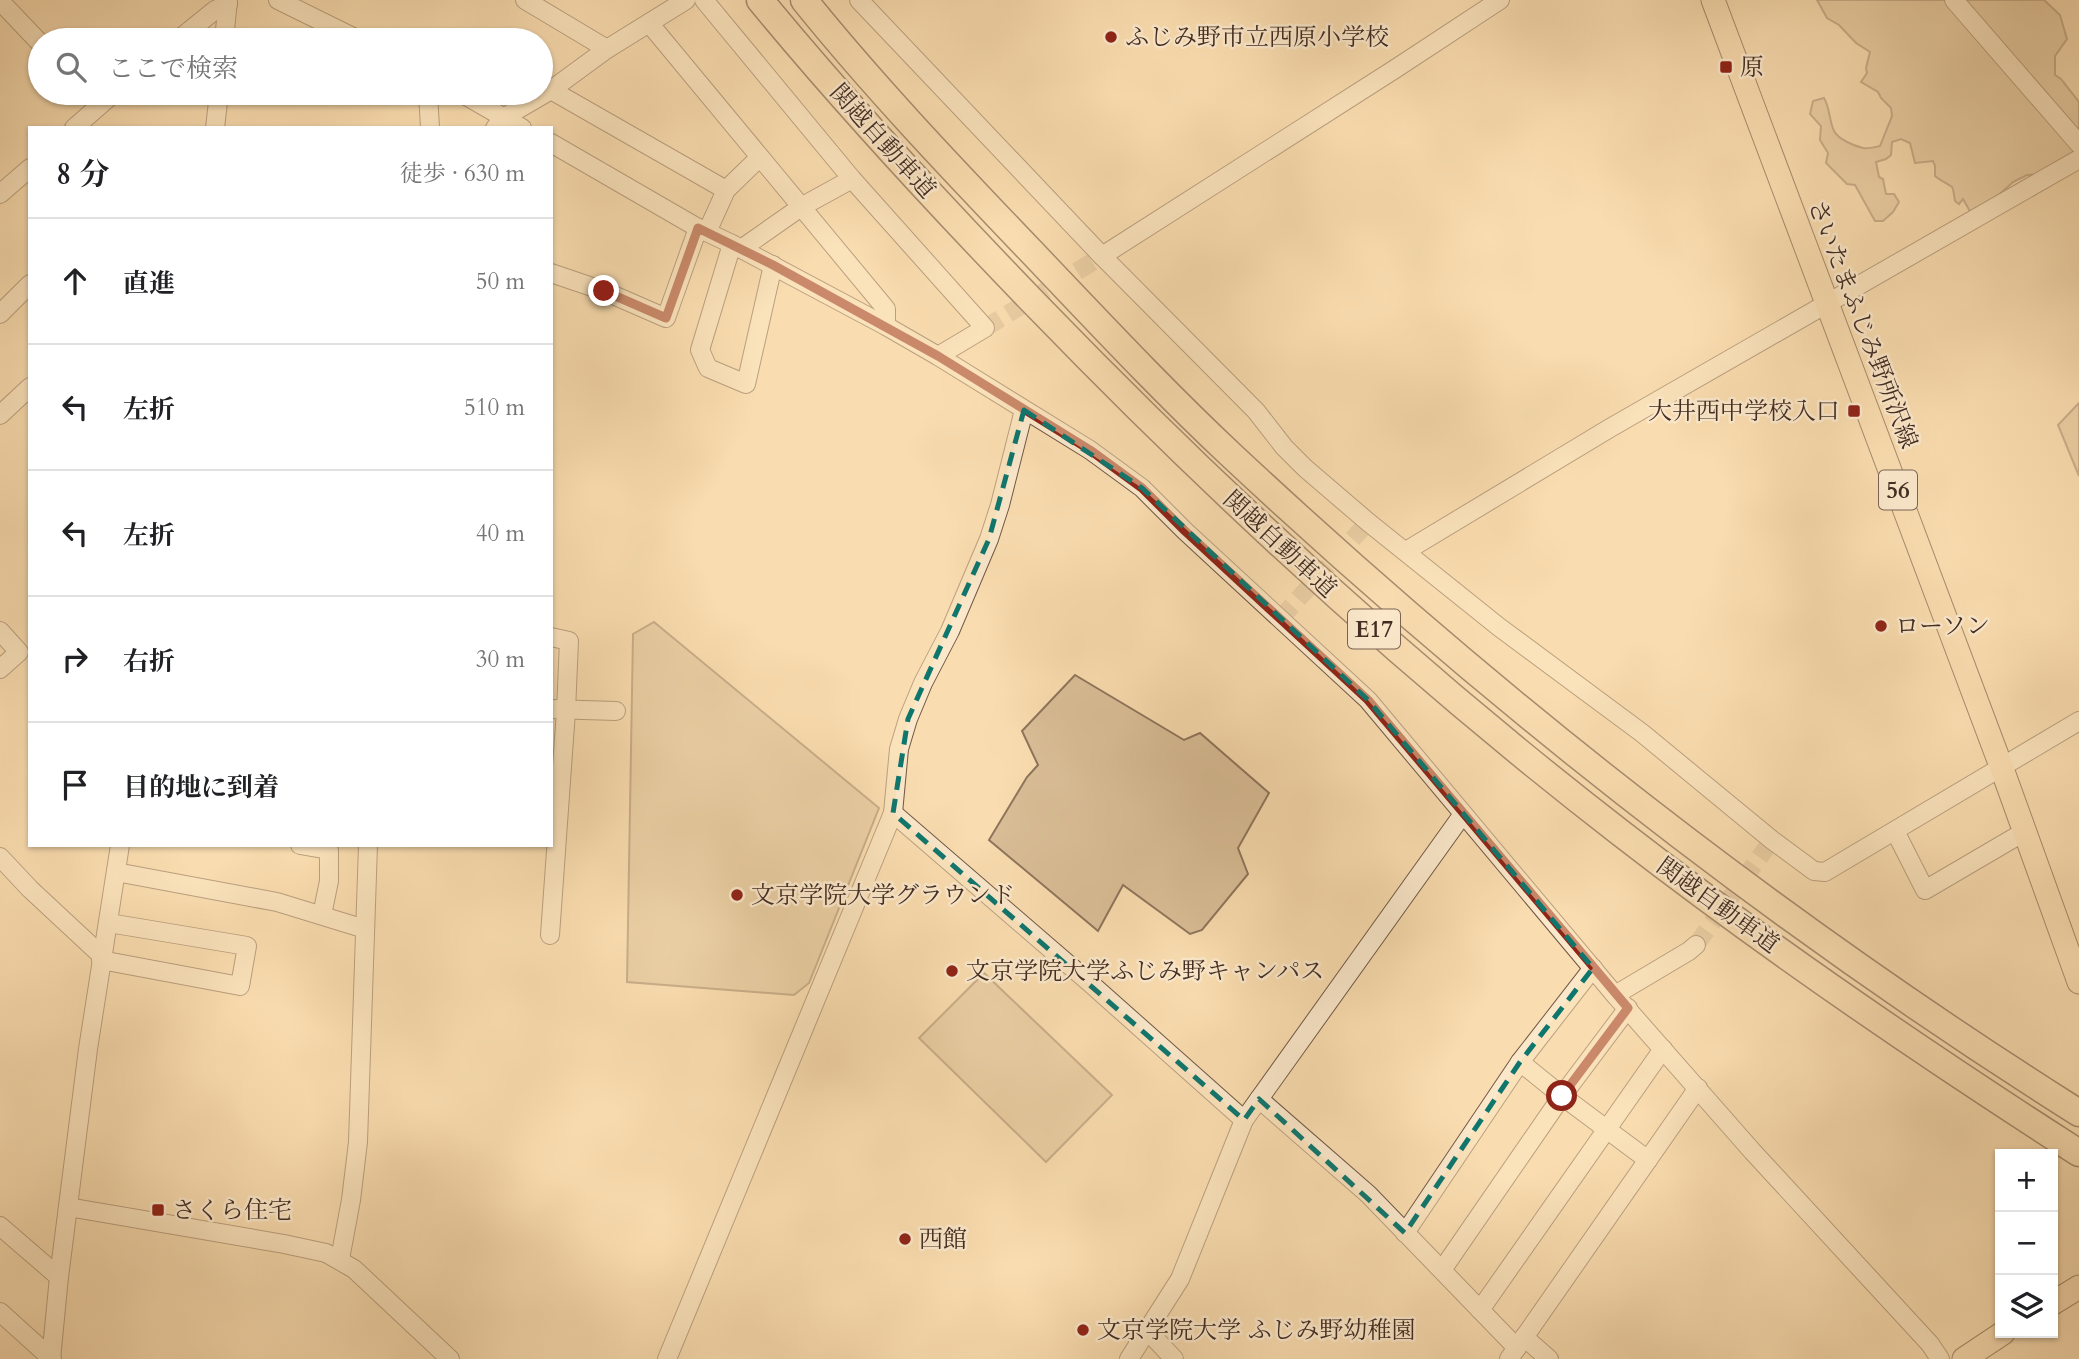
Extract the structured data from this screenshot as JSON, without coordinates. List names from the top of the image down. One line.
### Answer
{"streets":{"highway":["関越自動車道","E17"],"main road":["さいたまふじみ野所沢線","56"]},"places":{"other":["ふじみ野市立西原小学校","ローソン","文京学院大学グラウンド","文京学院大学ふじみ野キャンパス","西館","文京学院大学 ふじみ野幼稚園"],"transit":["原","大井西中学校入口","さくら住宅"]},"page":{"search":"ここで検索","heading":["8 分","徒歩 · 630 m"],"list":[["直進","50 m"],["左折","510 m"],["左折","40 m"],["右折","30 m"],"目的地に到着"],"map_buttons":["+","−"]}}
